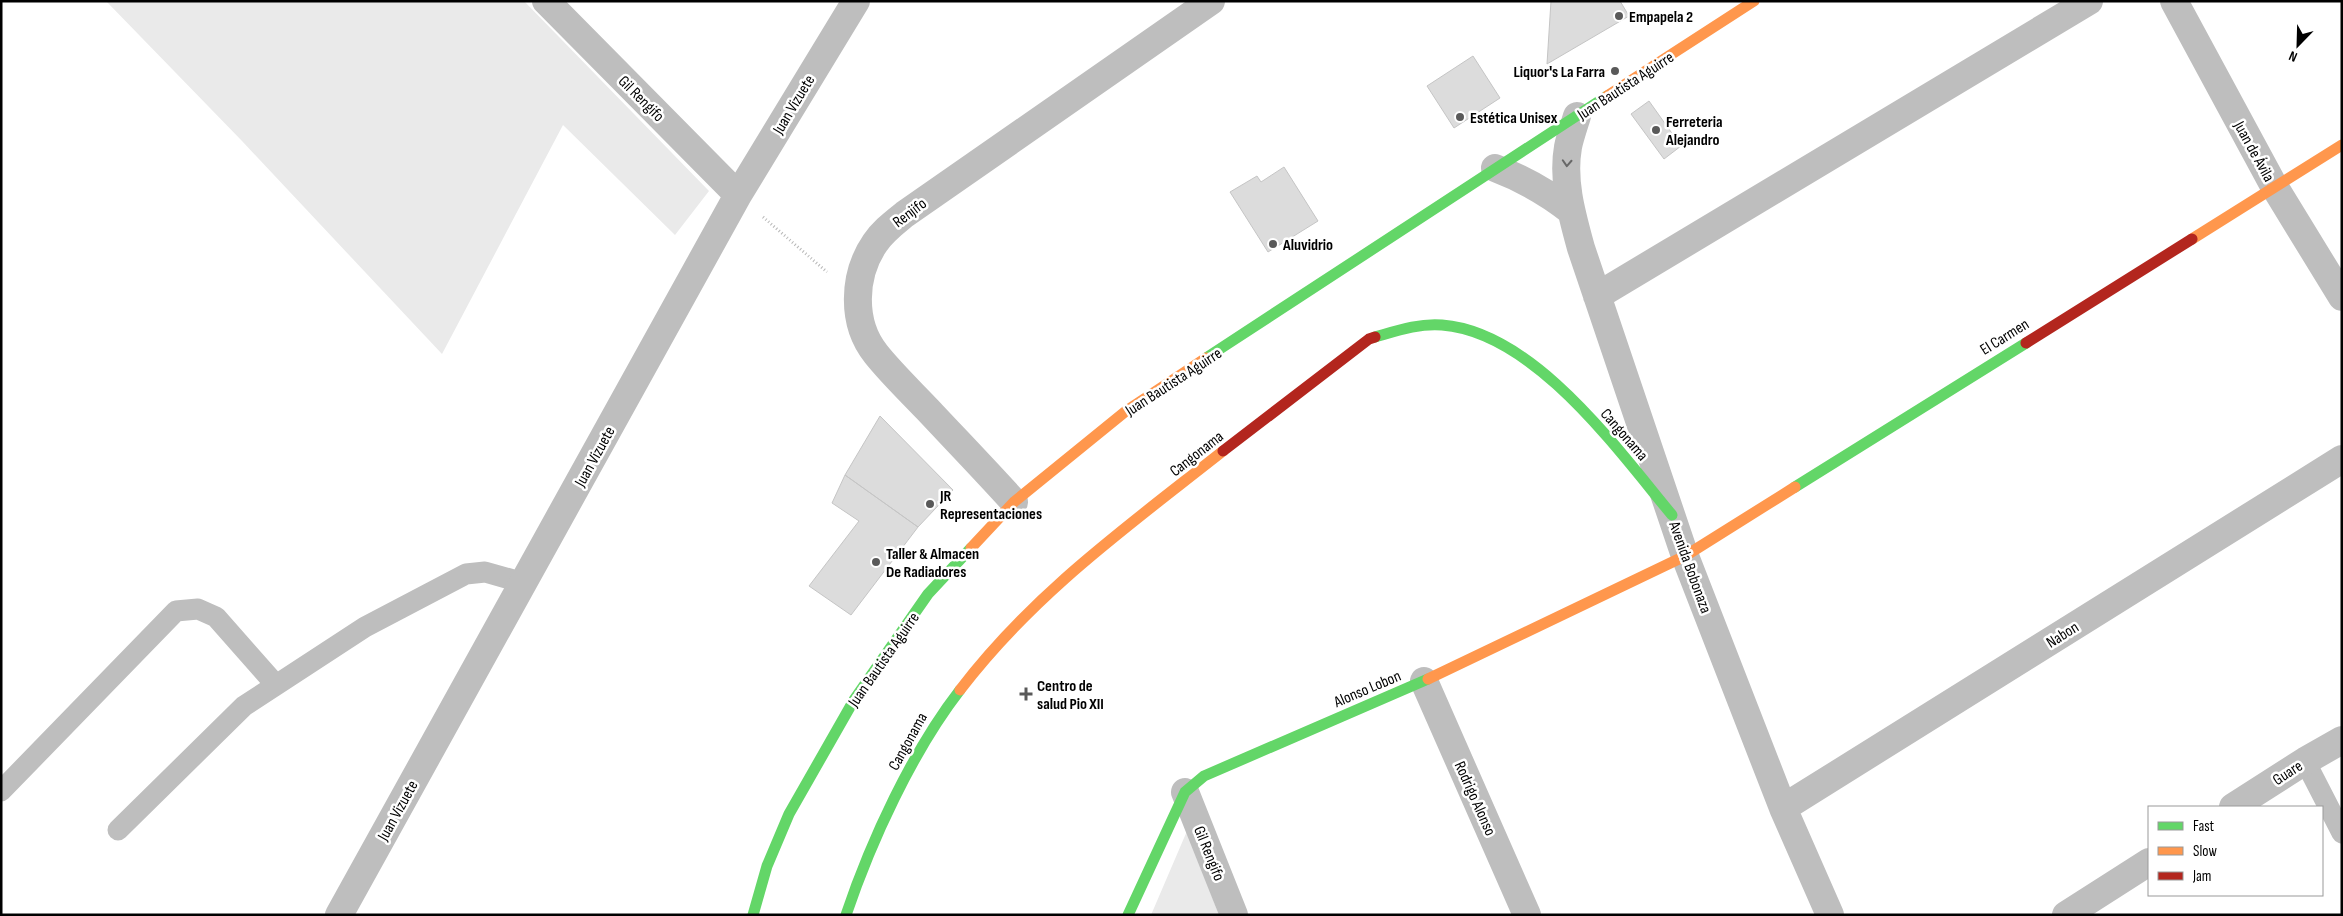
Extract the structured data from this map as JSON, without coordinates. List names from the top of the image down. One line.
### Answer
{"streets":{"street":["Juan Bautista Aguirre","Gil Rengifo","Juan Vizuete","Juan de Ávila","Renjifo","El Carmen","Cangonama","Avenida Bobonaza","Nabon","Alonso Lobon","Guare","Rodrigo Alonso"]},"crossings":[["Juan Bautista Aguirre","Renjifo"],["Juan Bautista Aguirre","Avenida Bobonaza"],["Gil Rengifo","Juan Vizuete"],["Gil Rengifo","Alonso Lobon"],["Juan de Ávila","El Carmen"],["El Carmen","Avenida Bobonaza"],["El Carmen","Alonso Lobon"],["Cangonama","Avenida Bobonaza"],["Avenida Bobonaza","Nabon"],["Avenida Bobonaza","Alonso Lobon"],["Alonso Lobon","Rodrigo Alonso"]],"places":{"other":["Empapela 2","Liquor's La Farra","Estética Unisex","Ferreteria Alejandro","Aluvidrio","JR Representaciones","Taller & Almacen De Radiadores"],"health":["Centro de salud Pio XII"]},"legend":["Fast","Slow","Jam"],"north":"bottom left"}
